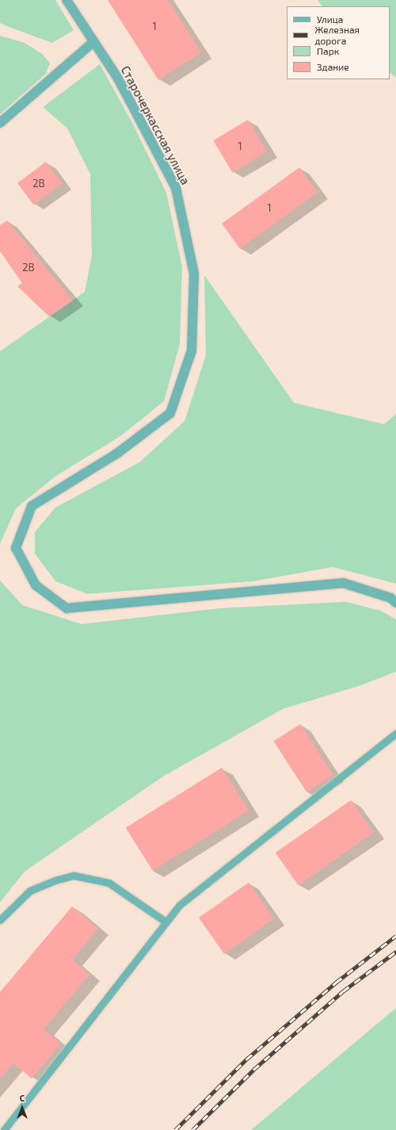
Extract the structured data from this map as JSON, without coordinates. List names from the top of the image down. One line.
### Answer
{"streets":{"street":["Старочеркасская улица"]},"house_numbers":["1","1","2В","1","2В"],"legend":["Улица","Железная дорога","Парк","Здание"],"north":"top"}
